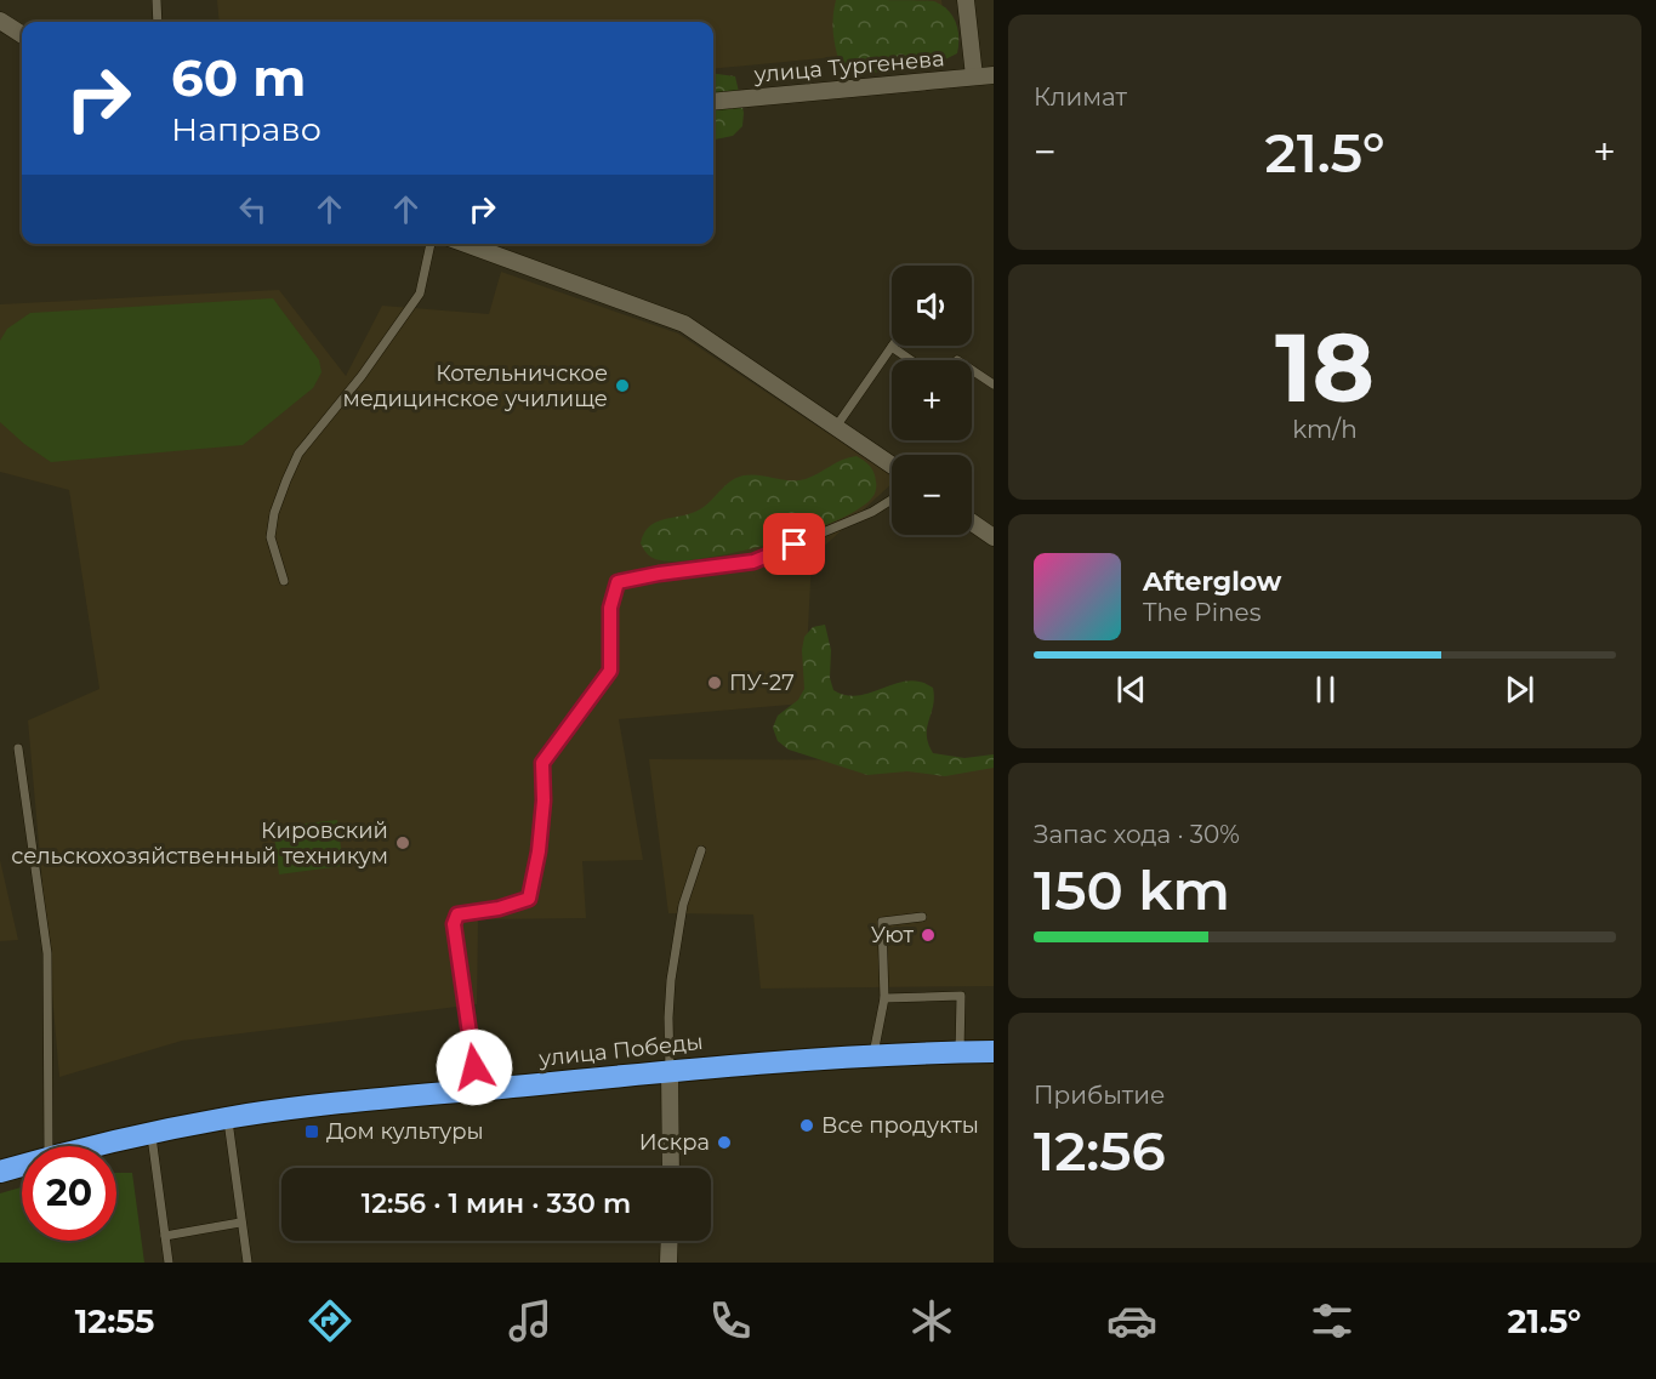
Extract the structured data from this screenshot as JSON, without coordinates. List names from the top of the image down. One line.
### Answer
{"streets":{"highway":["улица Победы"],"street":["улица Тургенева"]},"places":{"other":["Котельничское медицинское училище","ПУ-27","Кировский сельскохозяйственный техникум","Уют","Все продукты","Искра"],"transit":["Дом культуры"]},"page":{"tile":["Климат",["18","km/h"],["Запас хода · 30%","150 km"],["Прибытие","12:56"]],"turn":["60 m","Направо"],"heat":["−","21.5°","+"],"map_buttons":["+","−"],"song":["Afterglow","The Pines"],"limit":"20","trip":"12:56 · 1 мин · 330 m","tabs":["12:55","21.5°"]}}
